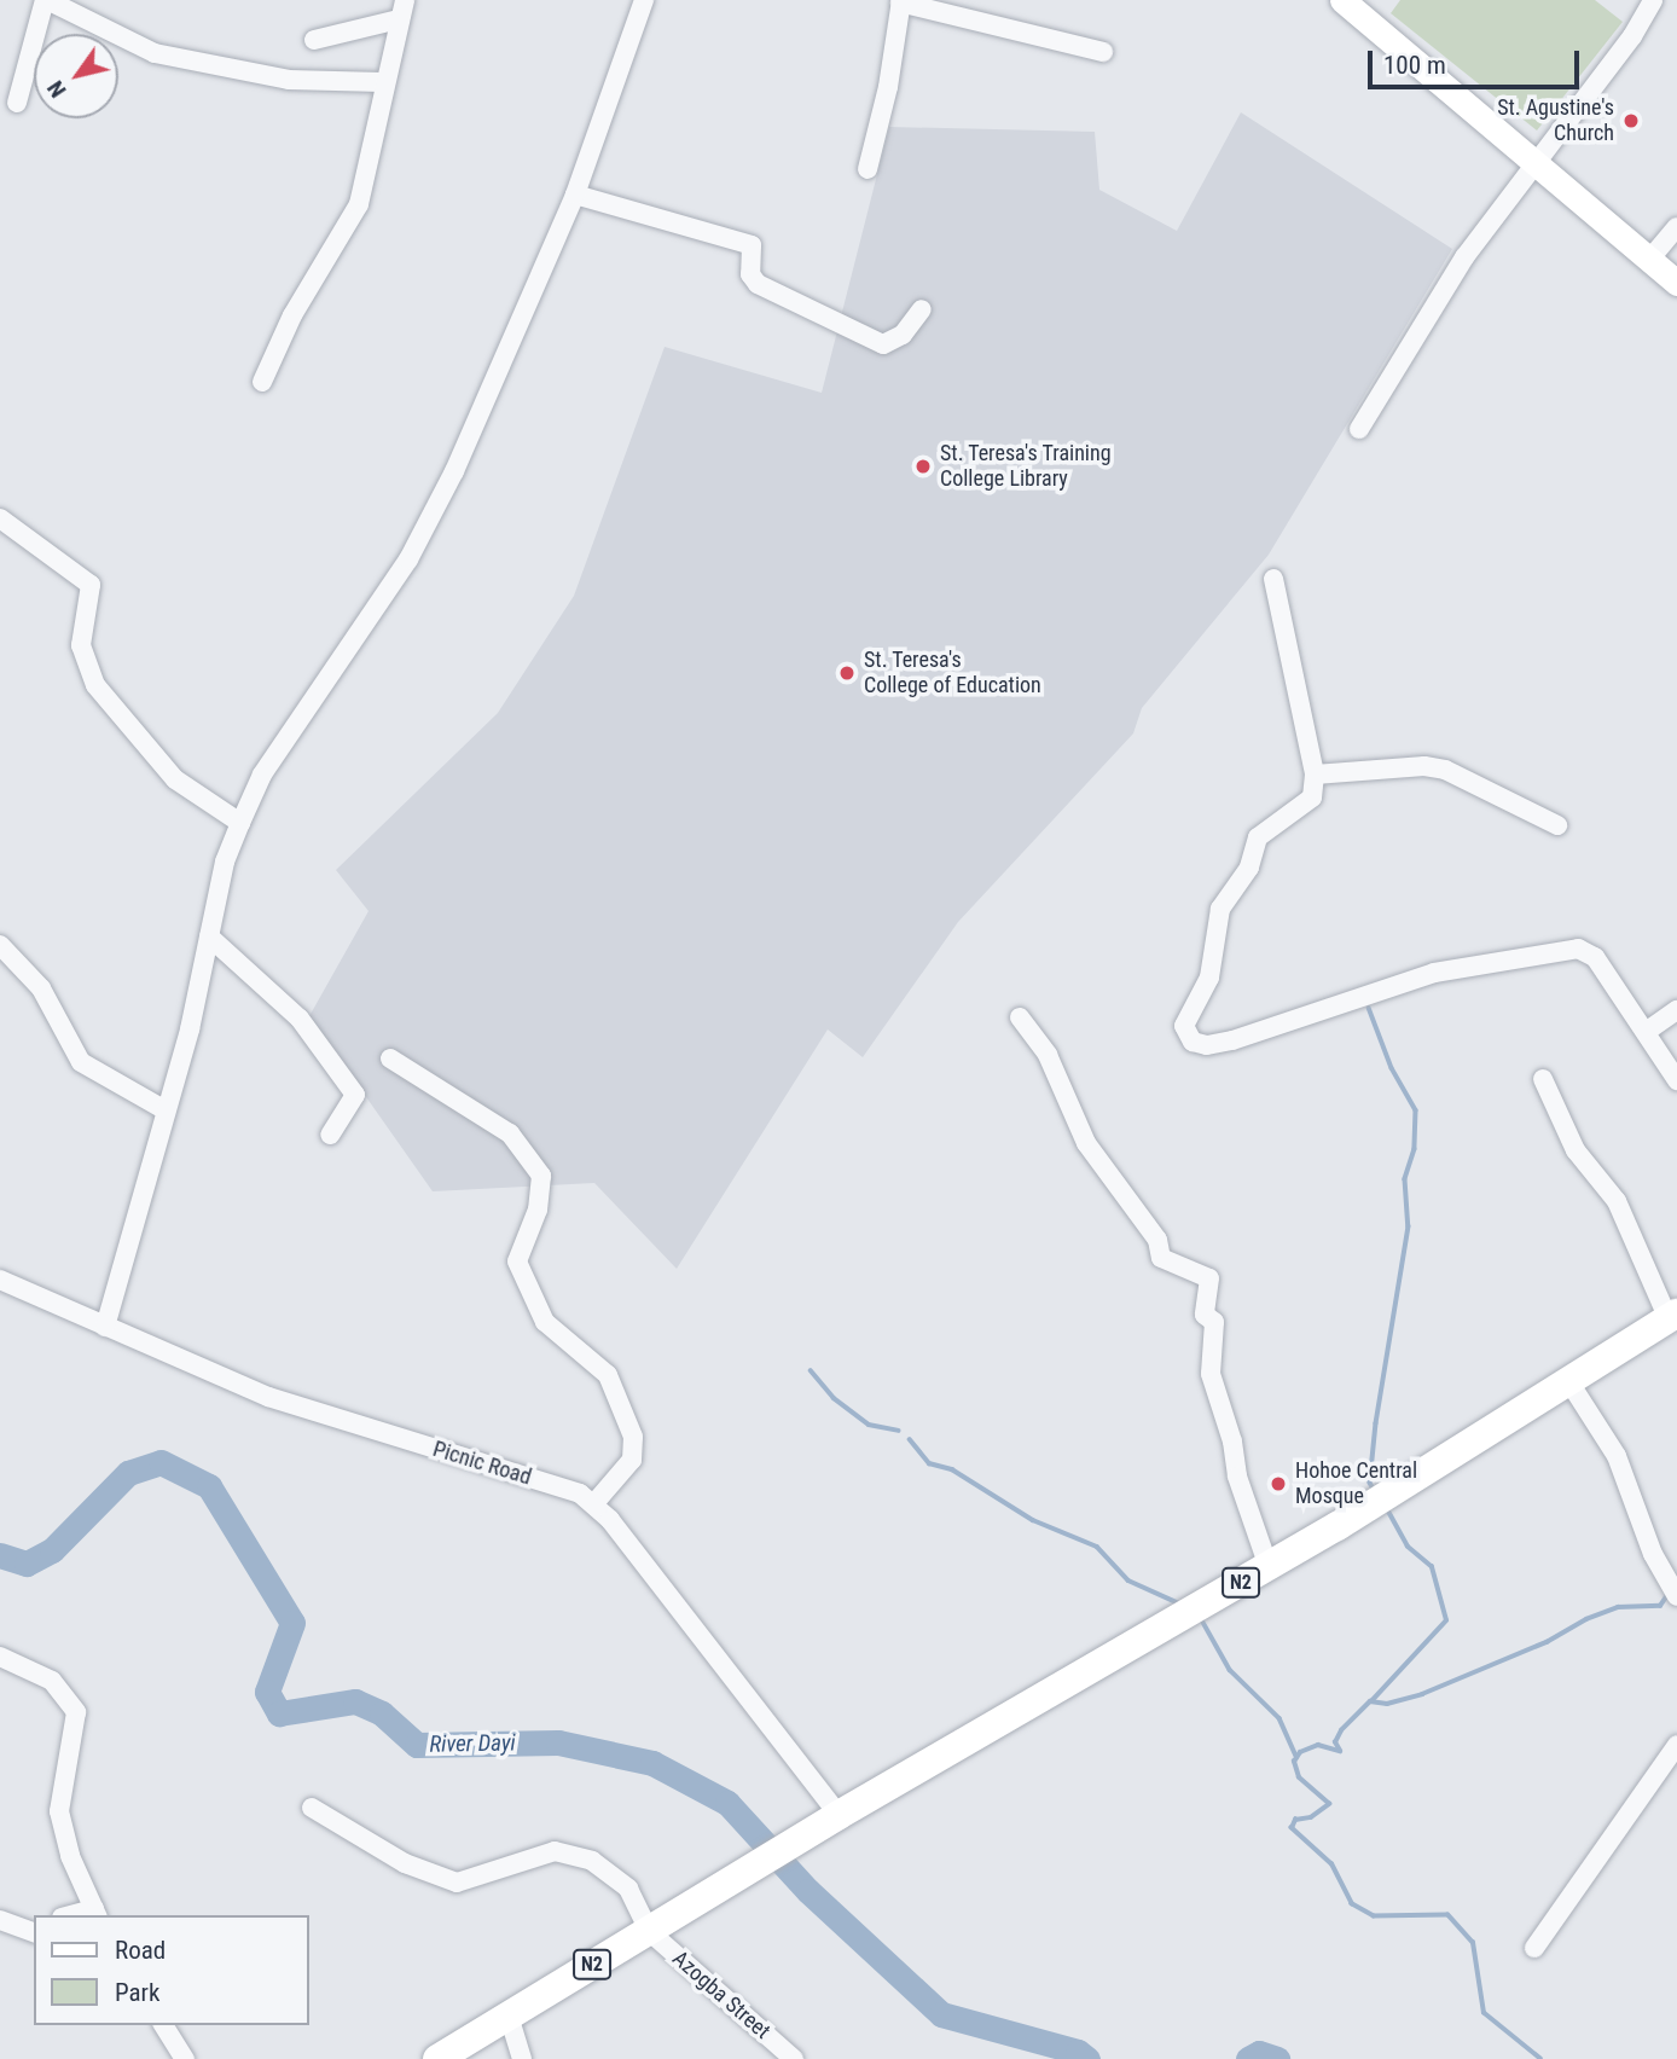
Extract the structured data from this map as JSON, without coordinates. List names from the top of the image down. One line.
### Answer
{"streets":{"highway":["N2"],"street":["Picnic Road","Azogba Street"]},"crossings":[["Picnic Road","N2"],["N2","Azogba Street"]],"water":["River Dayi"],"places":["St. Agustine's Church","St. Teresa's Training College Library","St. Teresa's College of Education","Hohoe Central Mosque"],"legend":["Road","Park"],"scale_bar":"100 m","north":"bottom left"}
